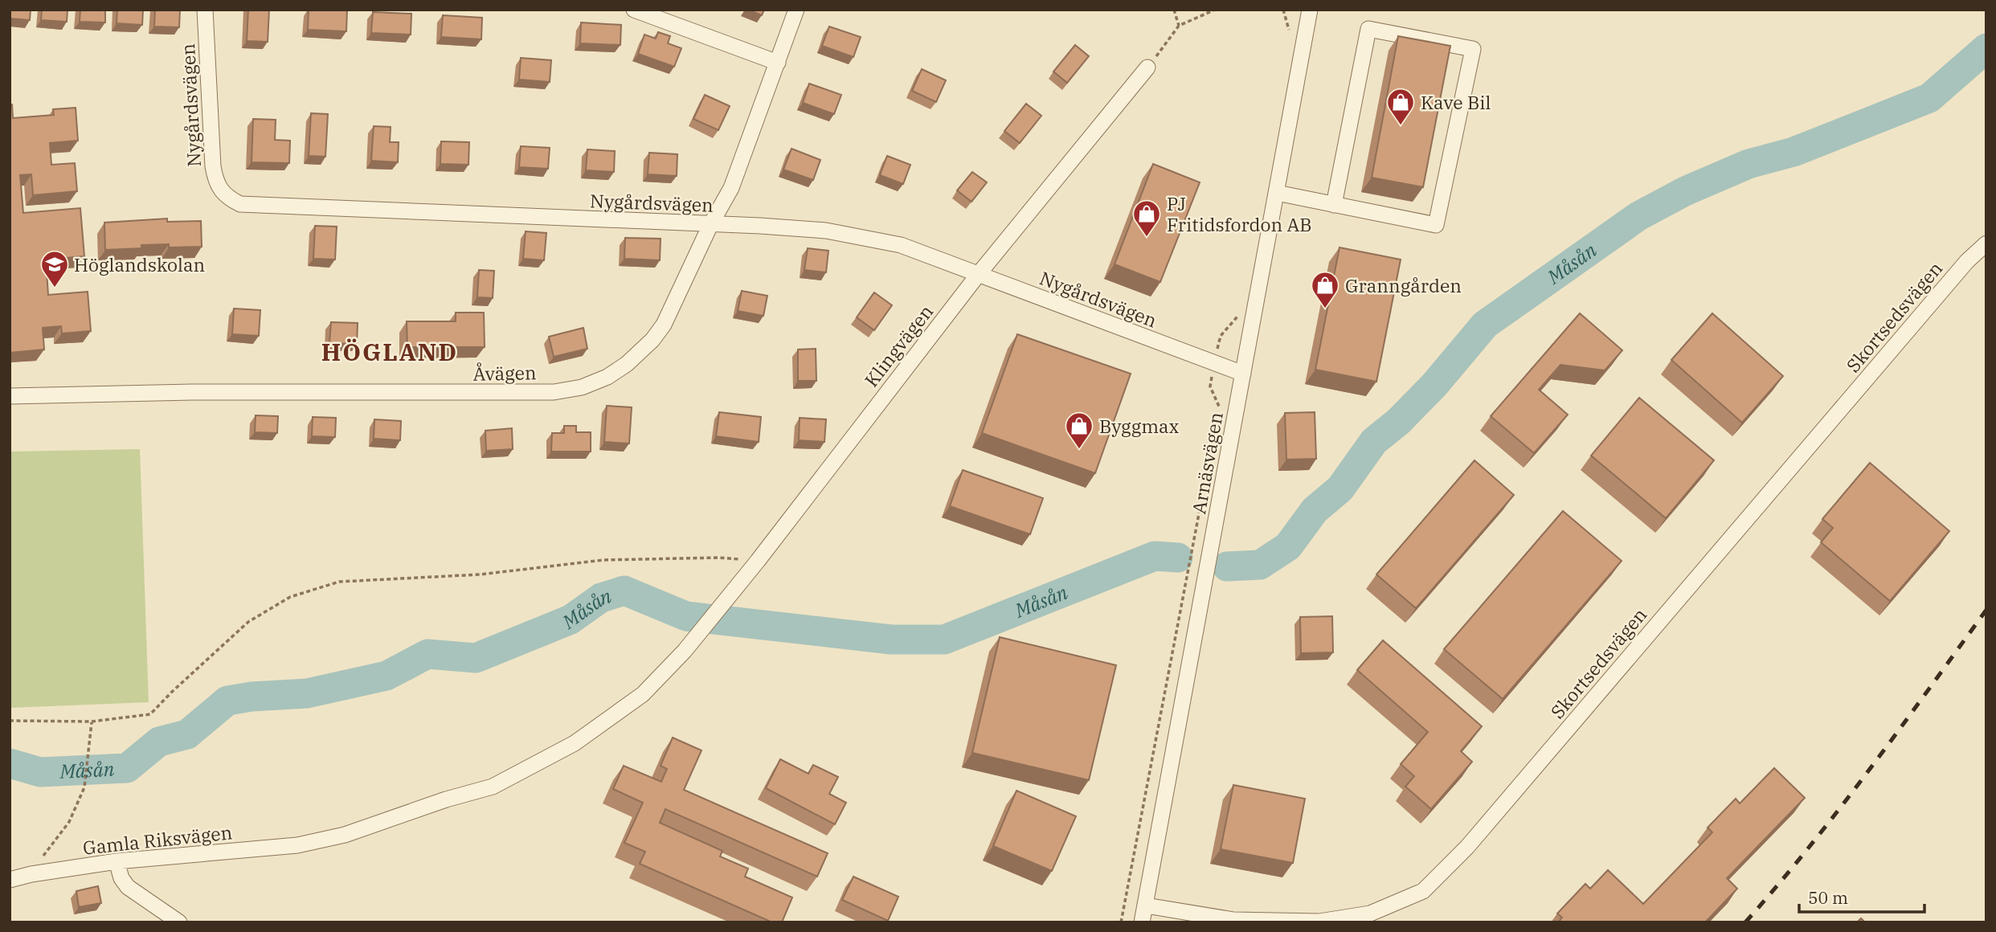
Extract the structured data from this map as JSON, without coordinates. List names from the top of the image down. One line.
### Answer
{"streets":{"street":["Nygårdsvägen","Skortsedsvägen","Klingvägen","Åvägen","Arnäsvägen","Gamla Riksvägen"]},"crossings":[["Nygårdsvägen","Klingvägen"],["Nygårdsvägen","Åvägen"],["Nygårdsvägen","Arnäsvägen"],["Skortsedsvägen","Arnäsvägen"],["Klingvägen","Gamla Riksvägen"]],"districts":["HÖGLAND"],"water":["Måsån"],"places":{"shop":["Kave Bil","PJ Fritidsfordon AB","Granngården","Byggmax"],"school or university":["Höglandskolan"]},"scale_bar":"50 m"}
